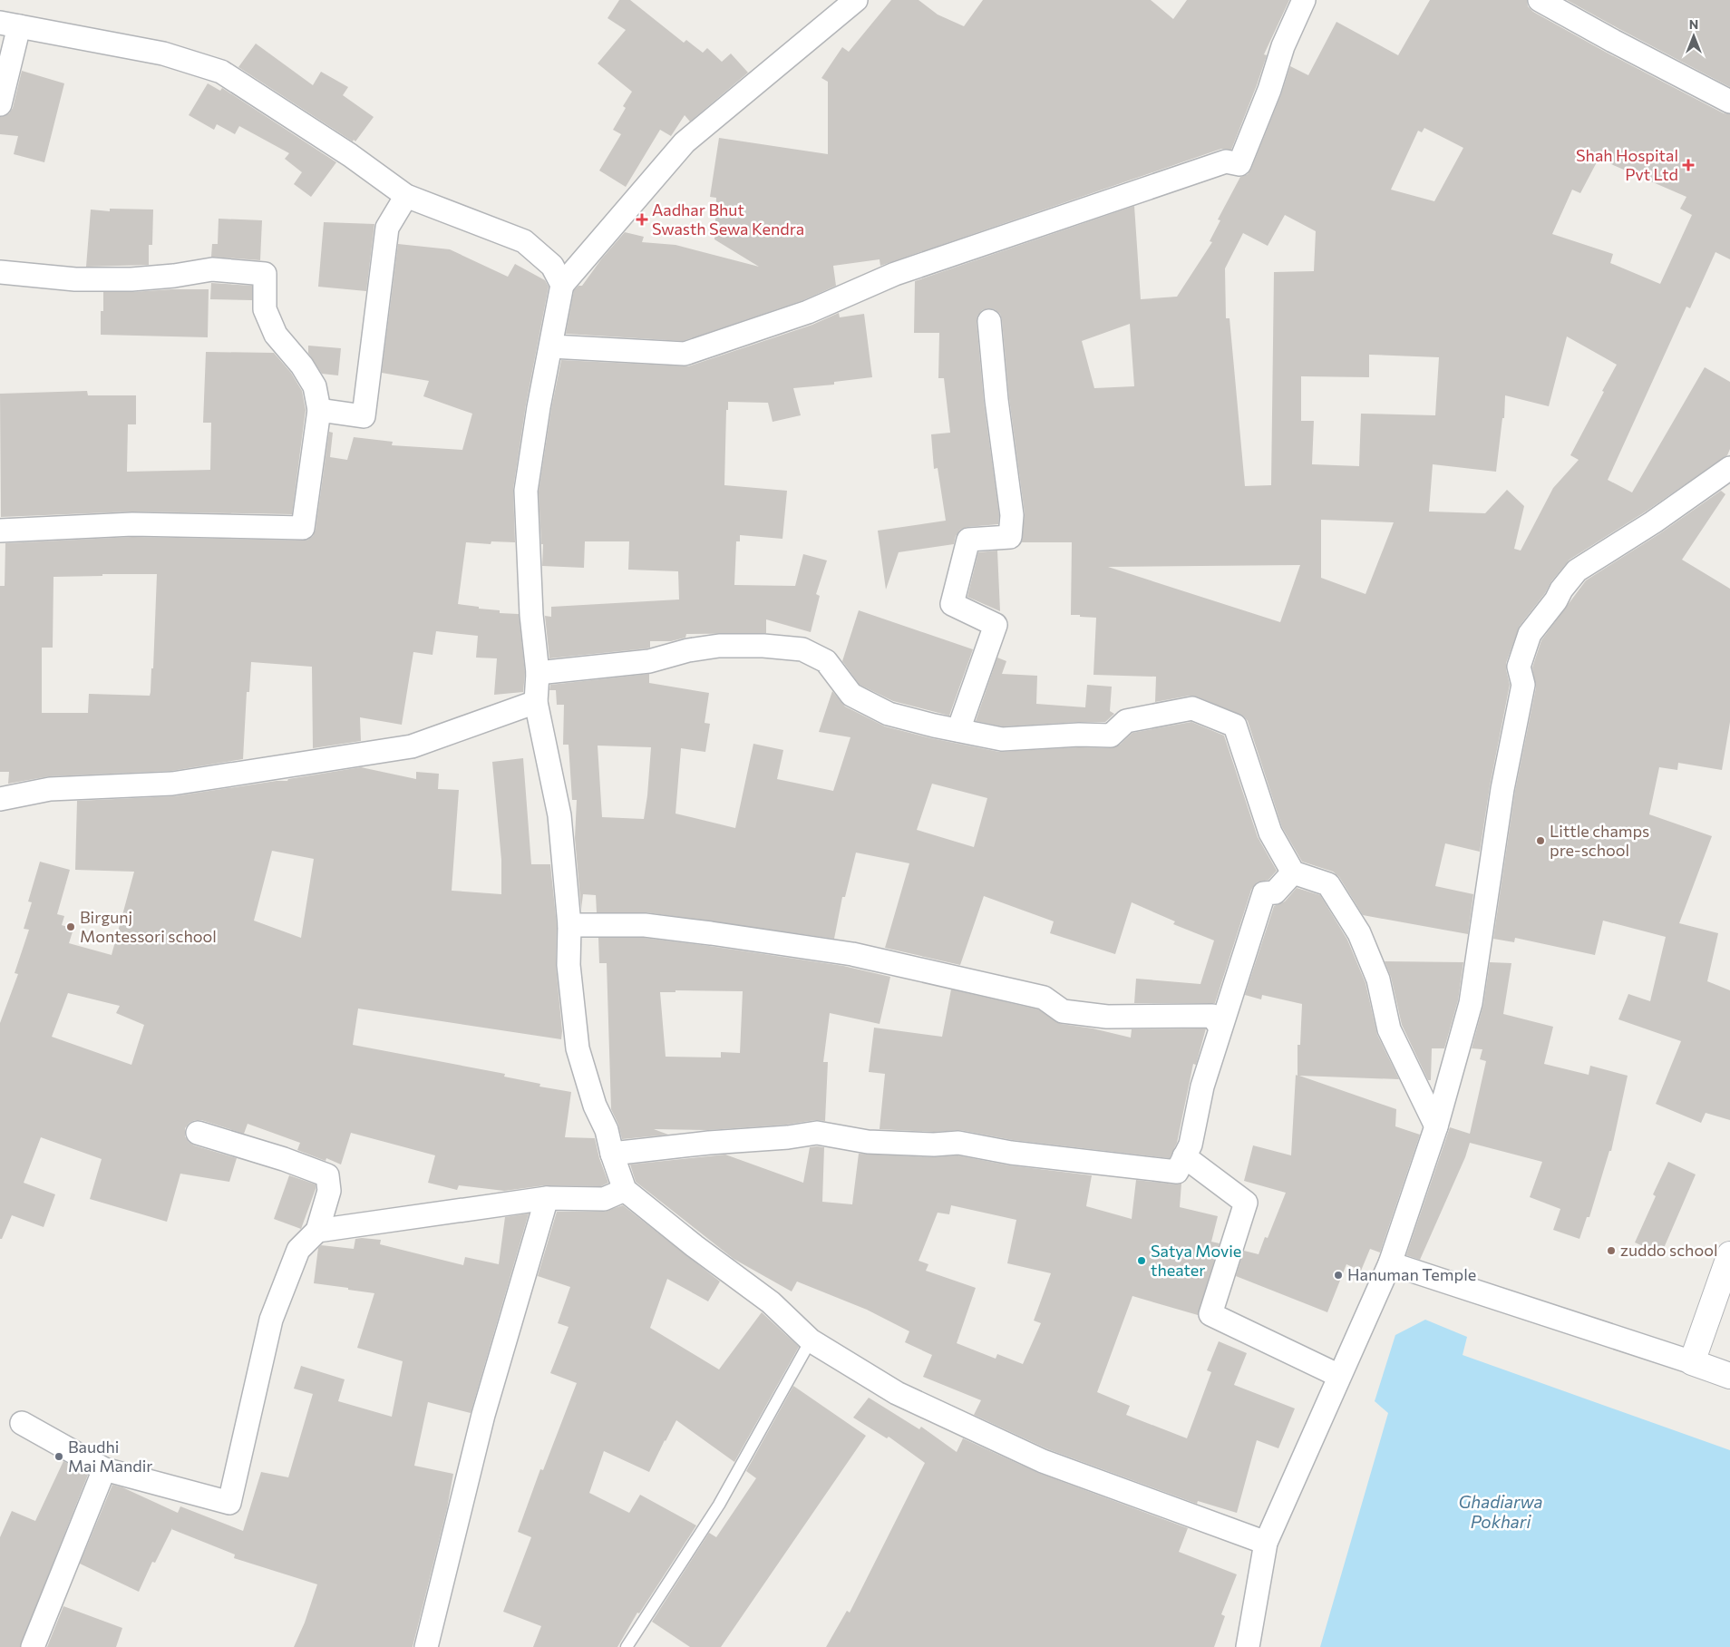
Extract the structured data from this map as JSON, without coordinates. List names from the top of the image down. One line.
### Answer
{"water":["Ghadiarwa Pokhari"],"places":{"health":["Shah Hospital Pvt Ltd","Aadhar Bhut Swasth Sewa Kendra"],"other":["Little champs pre-school","Birgunj Montessori school","zuddo school","Satya Movie theater","Hanuman Temple","Baudhi Mai Mandir"]},"north":"top"}
